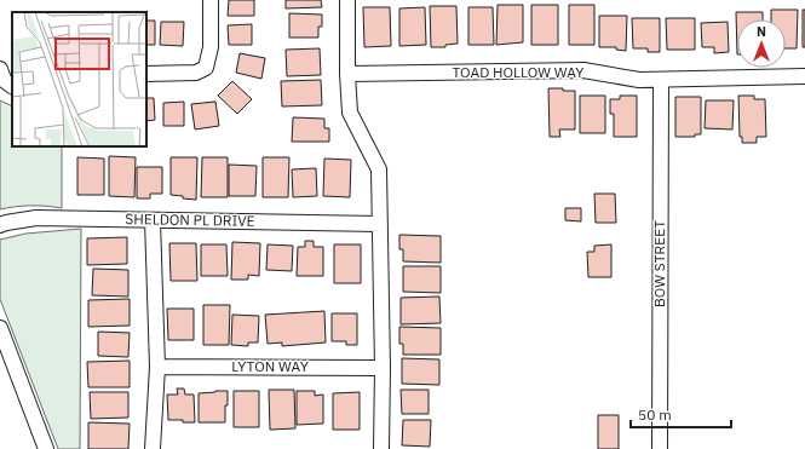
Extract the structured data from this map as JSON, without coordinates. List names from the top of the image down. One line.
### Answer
{"streets":{"street":["TOAD HOLLOW WAY","SHELDON PL DRIVE","BOW STREET","LYTON WAY"]},"crossings":[["TOAD HOLLOW WAY","BOW STREET"]],"scale_bar":"50 m","north":"top"}
